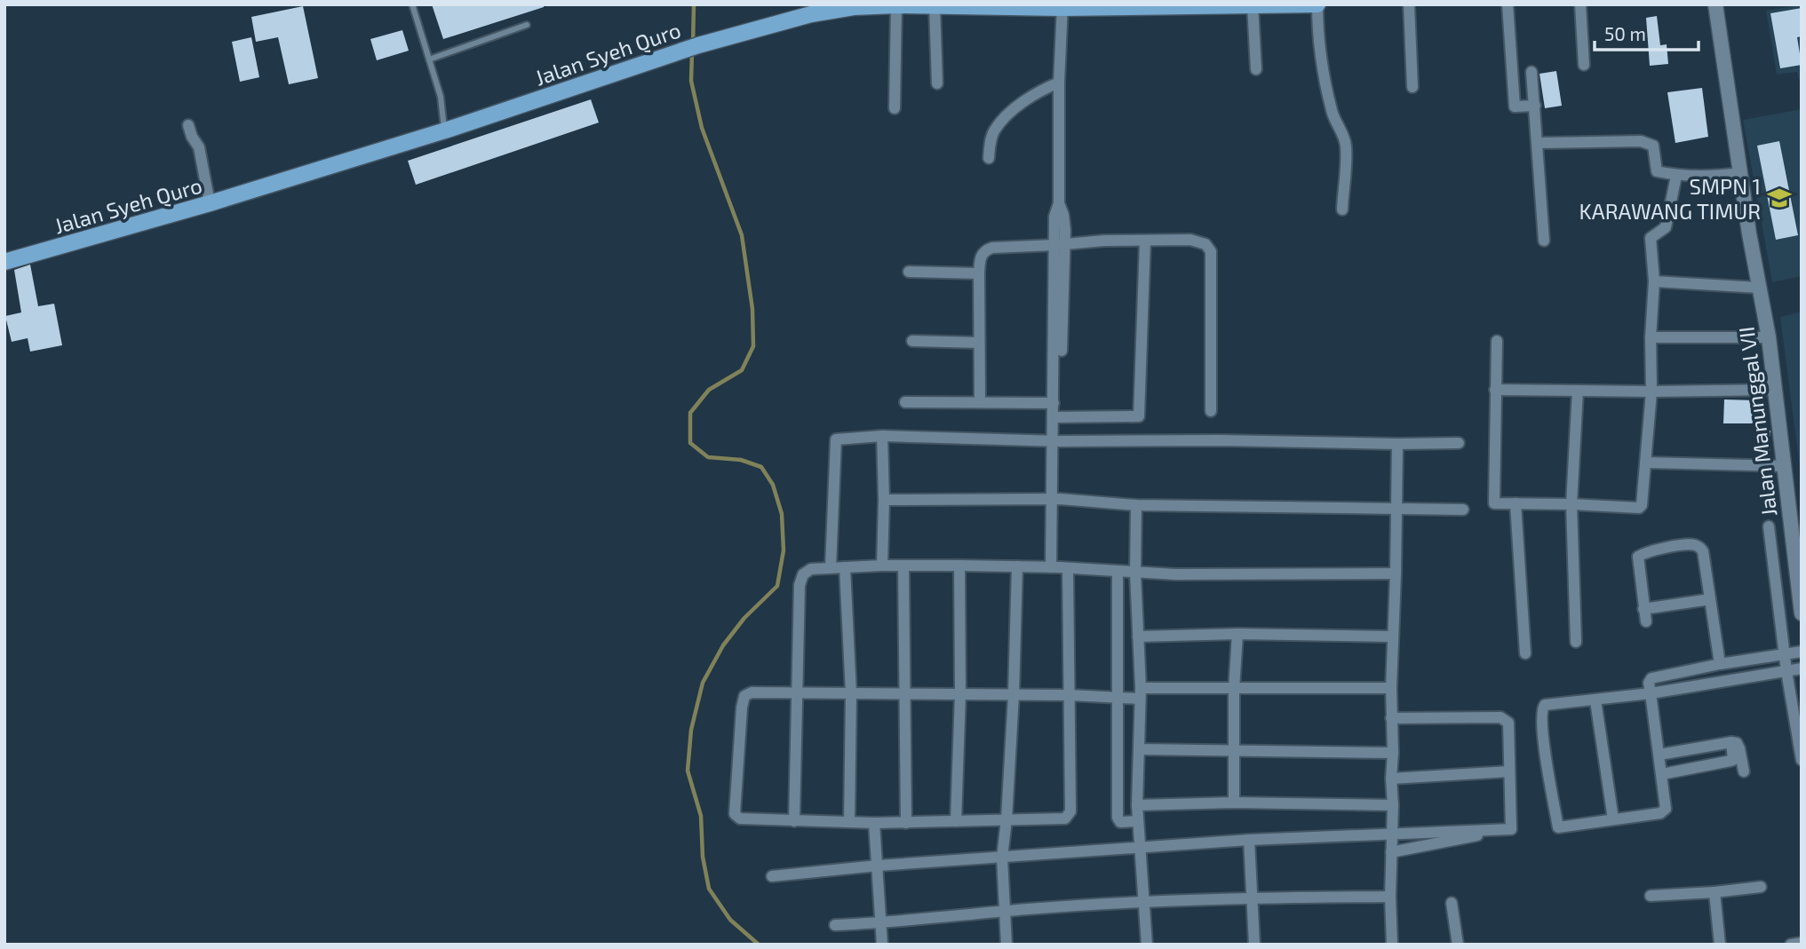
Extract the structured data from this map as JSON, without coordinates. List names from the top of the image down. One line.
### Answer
{"streets":{"main road":["Jalan Syeh Quro"],"street":["Jalan Manunggal VII"]},"places":{"school or university":["SMPN 1 KARAWANG TIMUR"]},"scale_bar":"50 m"}
